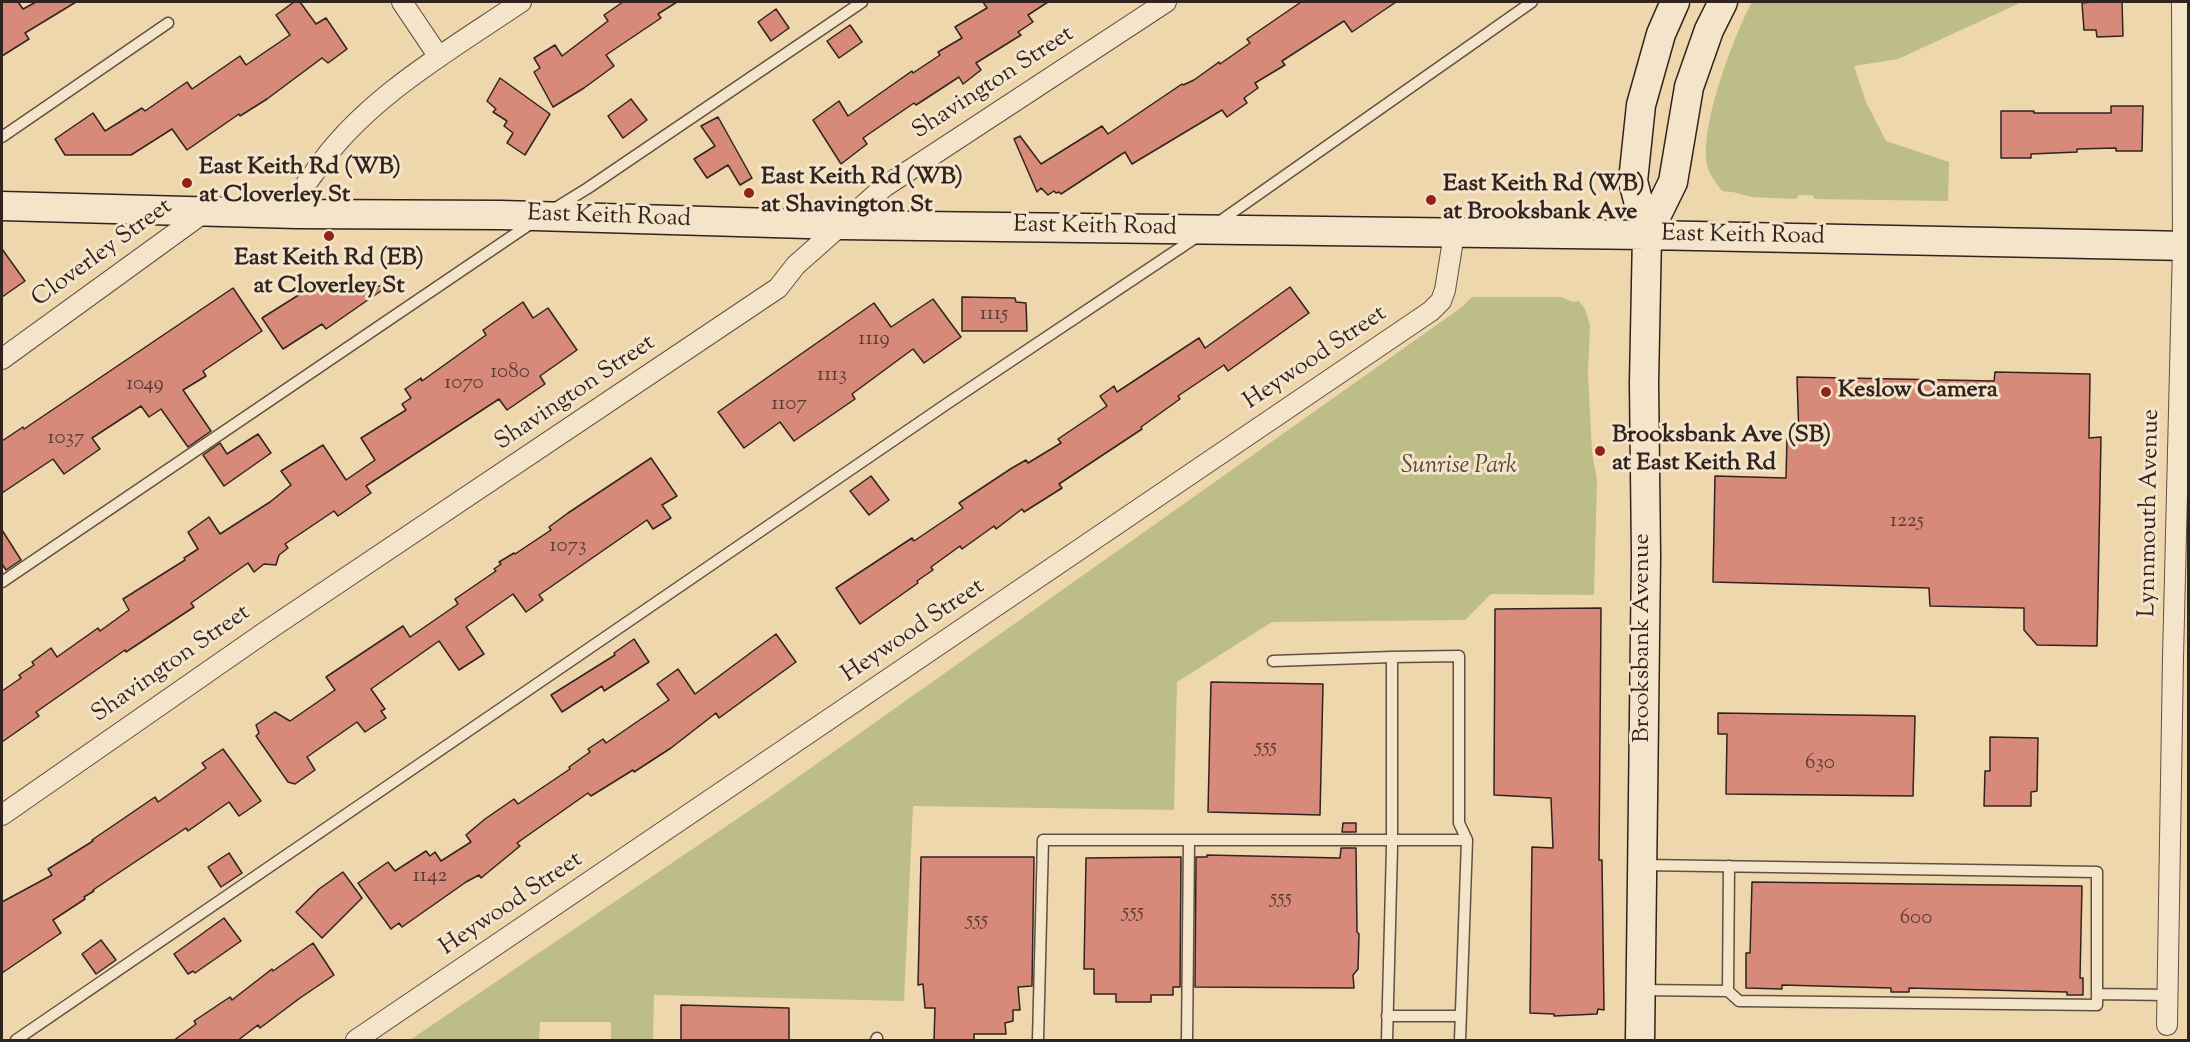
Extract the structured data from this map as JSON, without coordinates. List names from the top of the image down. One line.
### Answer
{"streets":{"main road":["East Keith Road","Brooksbank Avenue"],"street":["Shavington Street","Cloverley Street","Heywood Street","Lynnmouth Avenue"]},"crossings":[["Shavington Street","East Keith Road"],["East Keith Road","Cloverley Street"],["East Keith Road","Heywood Street"],["East Keith Road","Lynnmouth Avenue"],["East Keith Road","Brooksbank Avenue"]],"parks":["Sunrise Park"],"places":["East Keith Rd (WB) at Cloverley St","East Keith Rd (WB) at Shavington St","East Keith Rd (WB) at Brooksbank Ave","East Keith Rd (EB) at Cloverley St","Keslow Camera","Brooksbank Ave (SB) at East Keith Rd"],"house_numbers":["1115","1119","1080","1113","1070","1049","1107","1037","1225","1073","555","630","1142","555","555","600","555"]}
